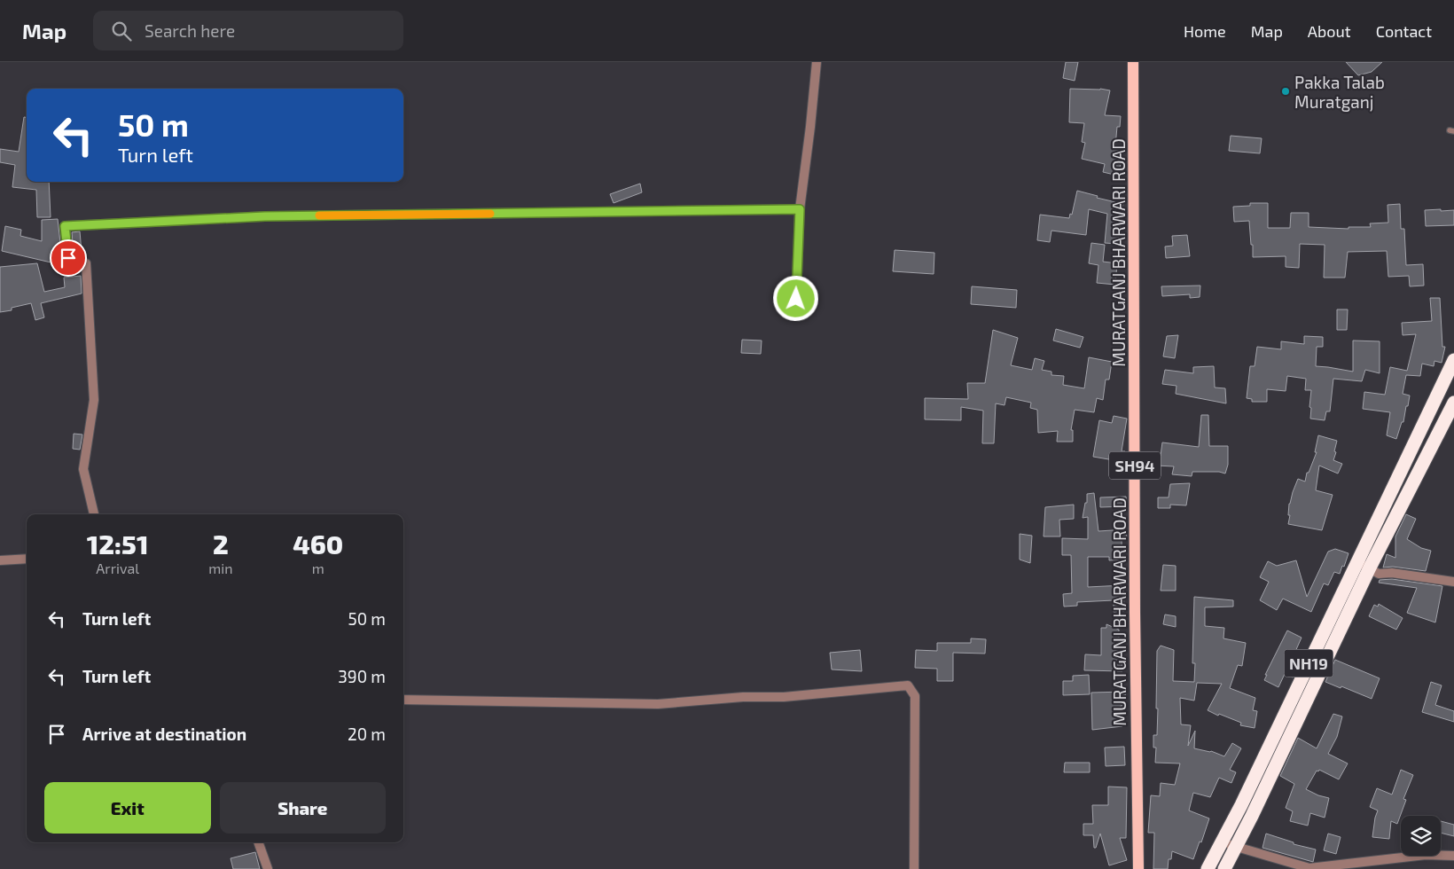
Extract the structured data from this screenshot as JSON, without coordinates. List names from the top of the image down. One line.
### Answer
{"streets":{"highway":["NH19"],"main road":["MURATGANJ BHARWARI ROAD","SH94"]},"places":["Pakka Talab Muratganj"],"page":{"header":"Map","search":"Search here","nav":["Home","Map","About","Contact"],"turn":["50 m","Turn left"],"eta":["12:51","Arrival","2","min","460","m"],"list":[{"name":"Turn left","value":"50 m"},{"name":"Turn left","value":"390 m"},{"name":"Arrive at destination","value":"20 m"}],"buttons":["Exit","Share"]}}
